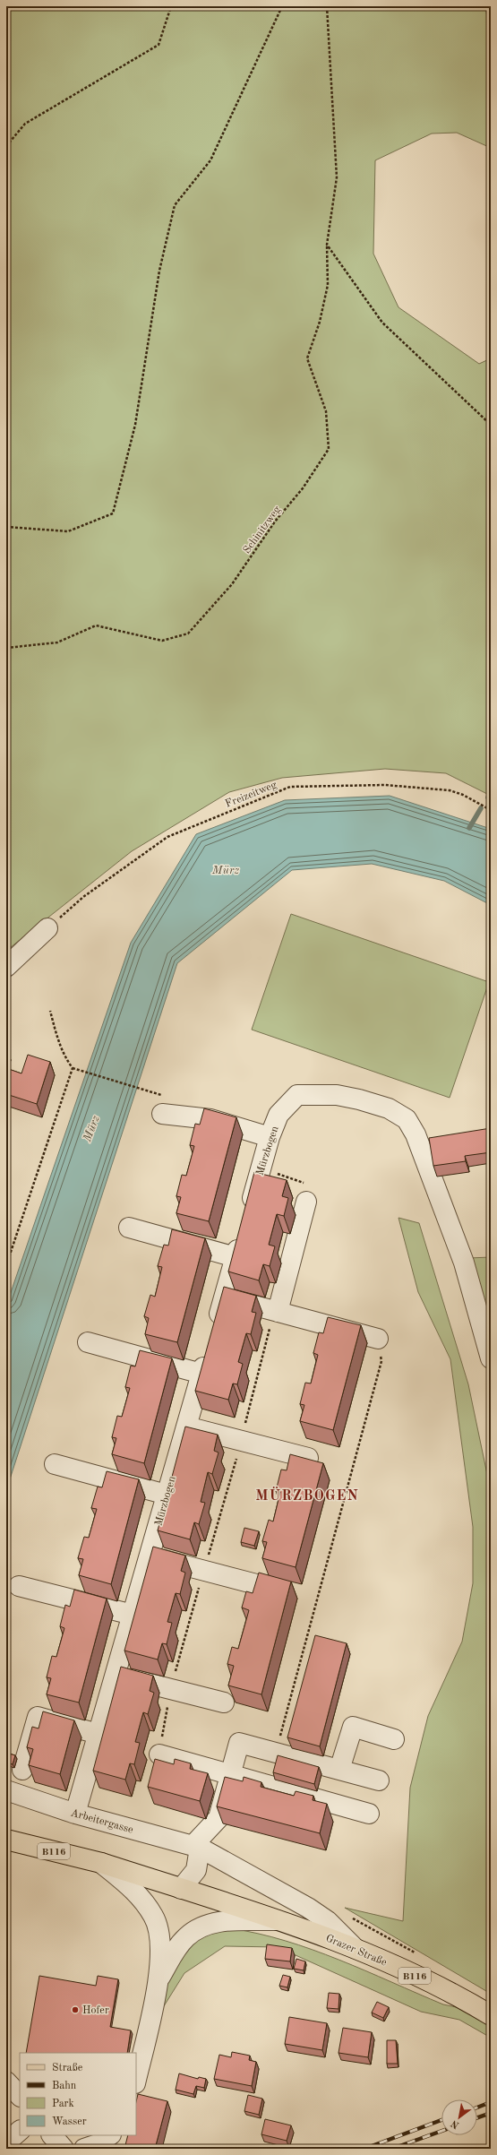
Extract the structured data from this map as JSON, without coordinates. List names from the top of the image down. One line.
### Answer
{"streets":{"main road":["B116","Grazer Straße"],"street":["Mürzbogen","Arbeitergasse"],"path":["Schinitzweg","Freizeitweg"]},"crossings":[["Mürzbogen","Arbeitergasse"],["Arbeitergasse","Grazer Straße"]],"districts":["MÜRZBOGEN"],"water":["Mürz"],"places":["Hofer"],"legend":["Straße","Bahn","Park","Wasser"],"north":"bottom left"}
